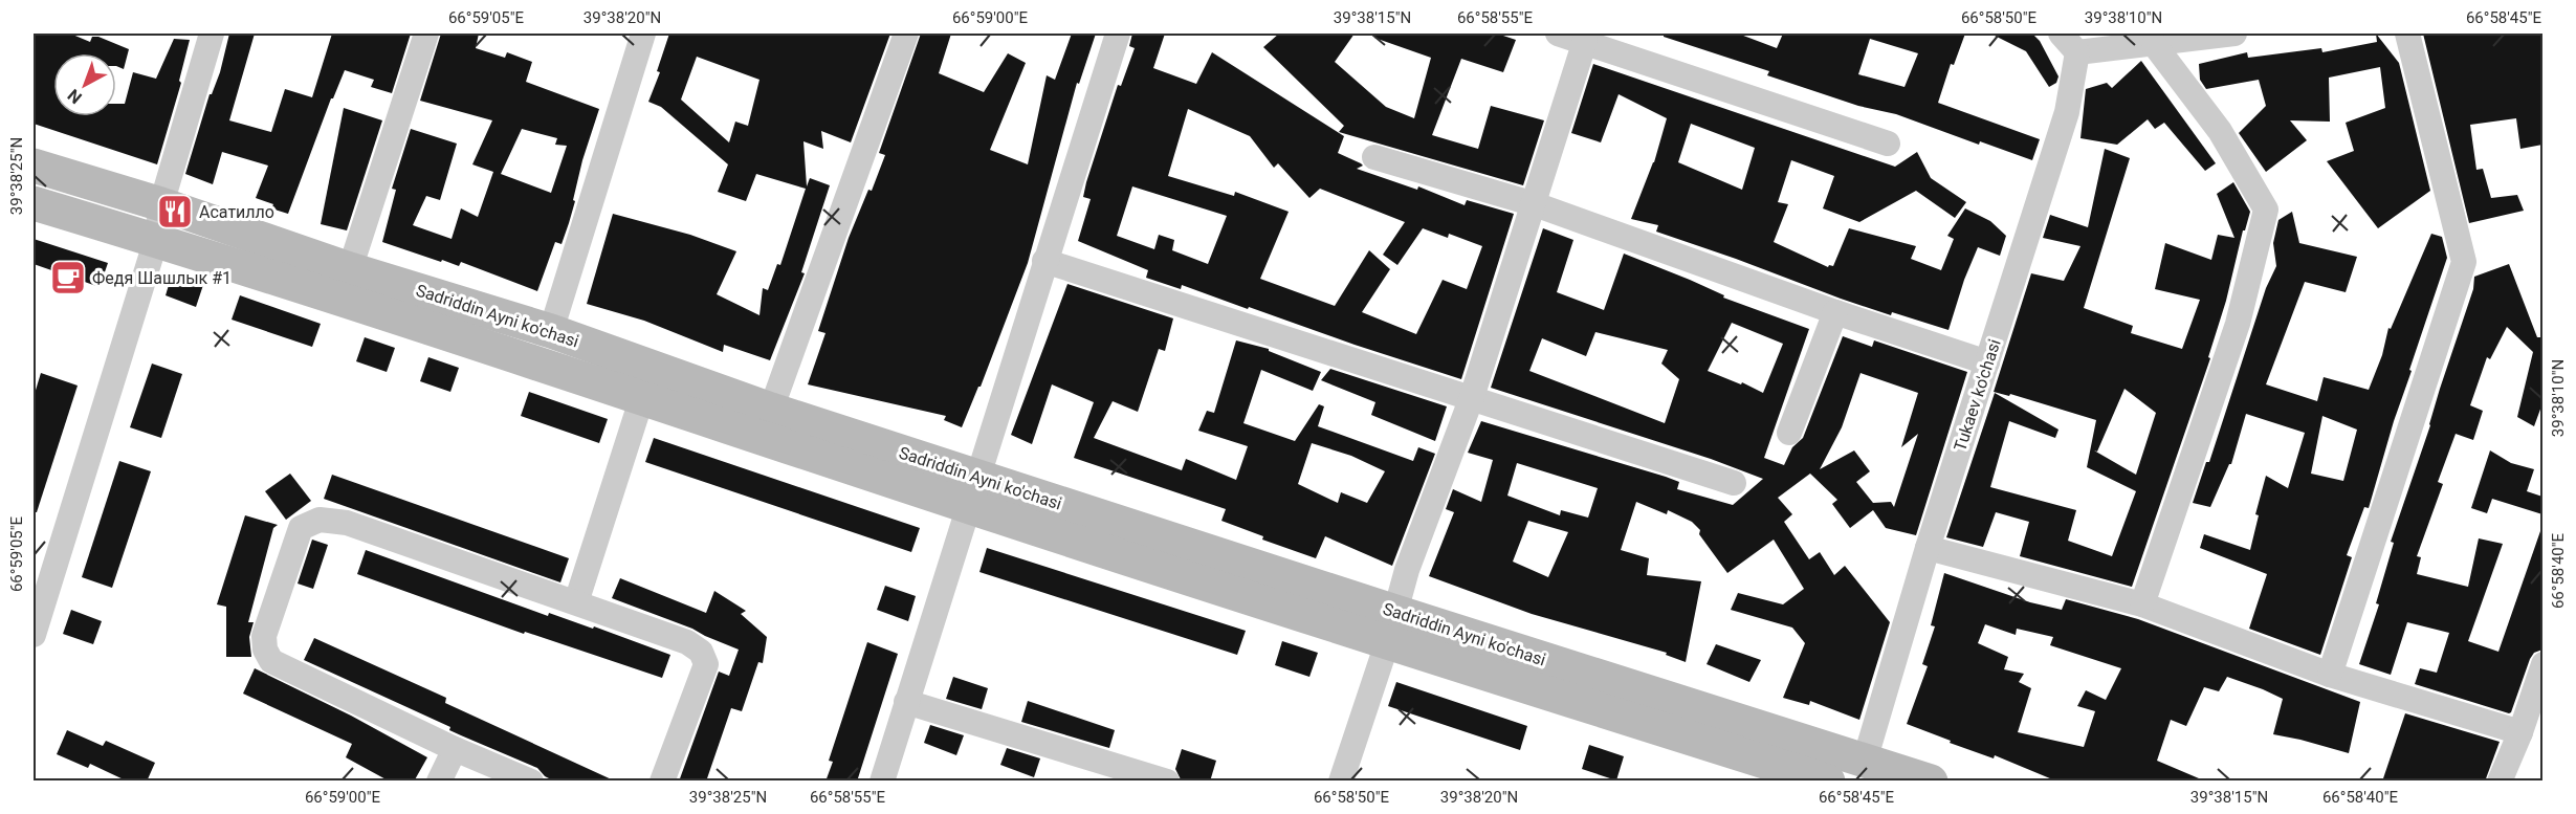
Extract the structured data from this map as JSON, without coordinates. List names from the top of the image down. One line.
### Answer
{"streets":{"main road":["Sadriddin Ayni ko'chasi"],"street":["Tukaev ko'chasi"]},"crossings":[["Sadriddin Ayni ko'chasi","Tukaev ko'chasi"]],"places":{"restaurant":["Асатилло"],"cafe":["Федя Шашлык #1"]},"north":"bottom left","coordinates":["66°59'05\"E","39°38'20\"N","66°59'00\"E","39°38'15\"N","66°58'55\"E","66°58'50\"E","39°38'10\"N","66°58'45\"E","39°38'25\"N","66°58'40\"E"]}
